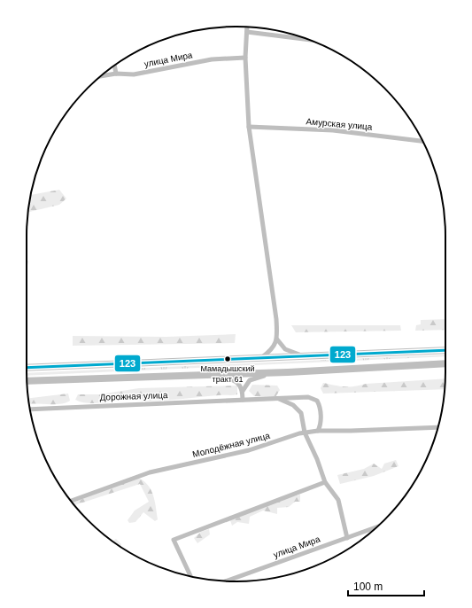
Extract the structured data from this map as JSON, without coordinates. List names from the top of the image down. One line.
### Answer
{"streets":{"street":["улица Мира","Амурская улица","Дорожная улица","Молодёжная улица"]},"places":["Мамадышский тракт 61"],"lines":["transit line 123"],"scale_bar":"100 m"}
